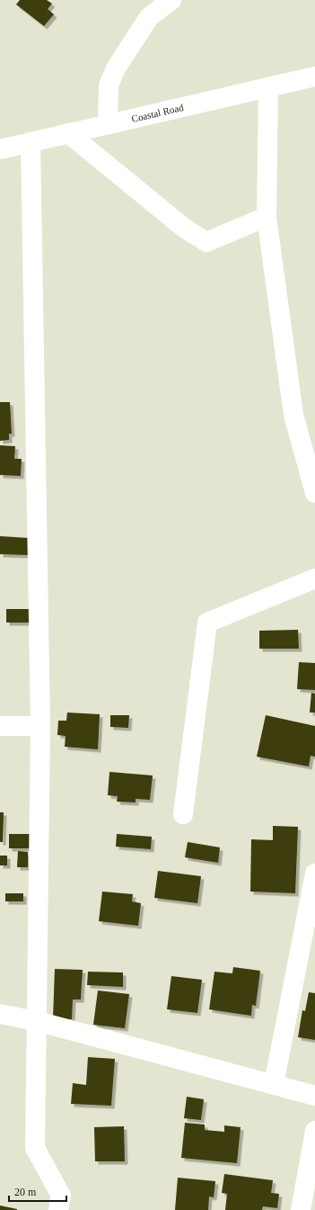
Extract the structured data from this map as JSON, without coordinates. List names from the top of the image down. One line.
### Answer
{"streets":{"street":["Coastal Road"]},"scale_bar":"20 m"}
